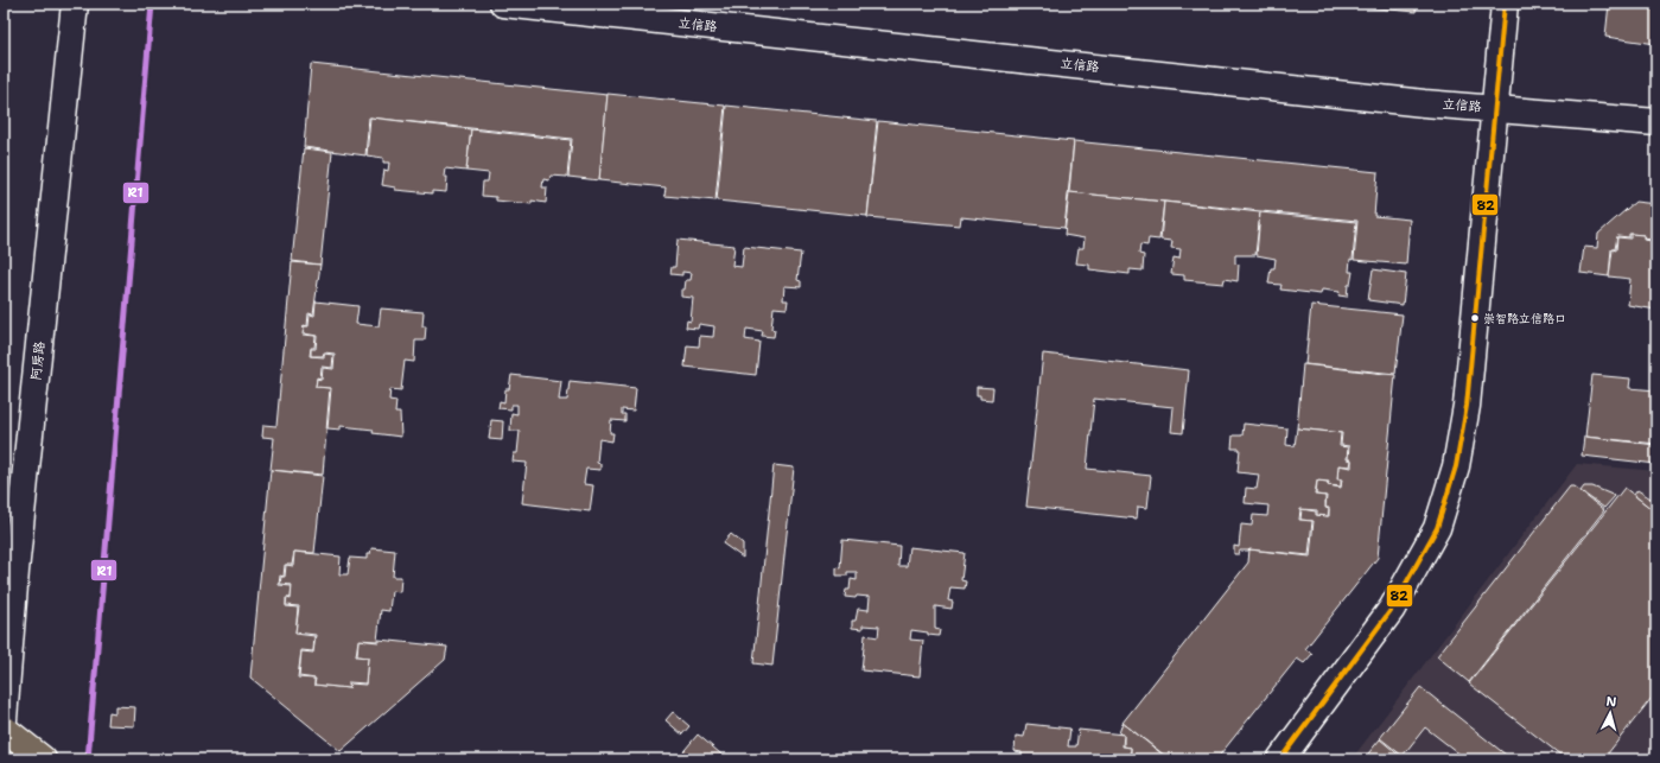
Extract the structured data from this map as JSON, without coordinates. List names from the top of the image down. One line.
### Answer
{"streets":{"street":["立信路","阿房路"]},"places":["崇智路立信路口"],"lines":["transit line R1","transit line 82"],"north":"top"}
